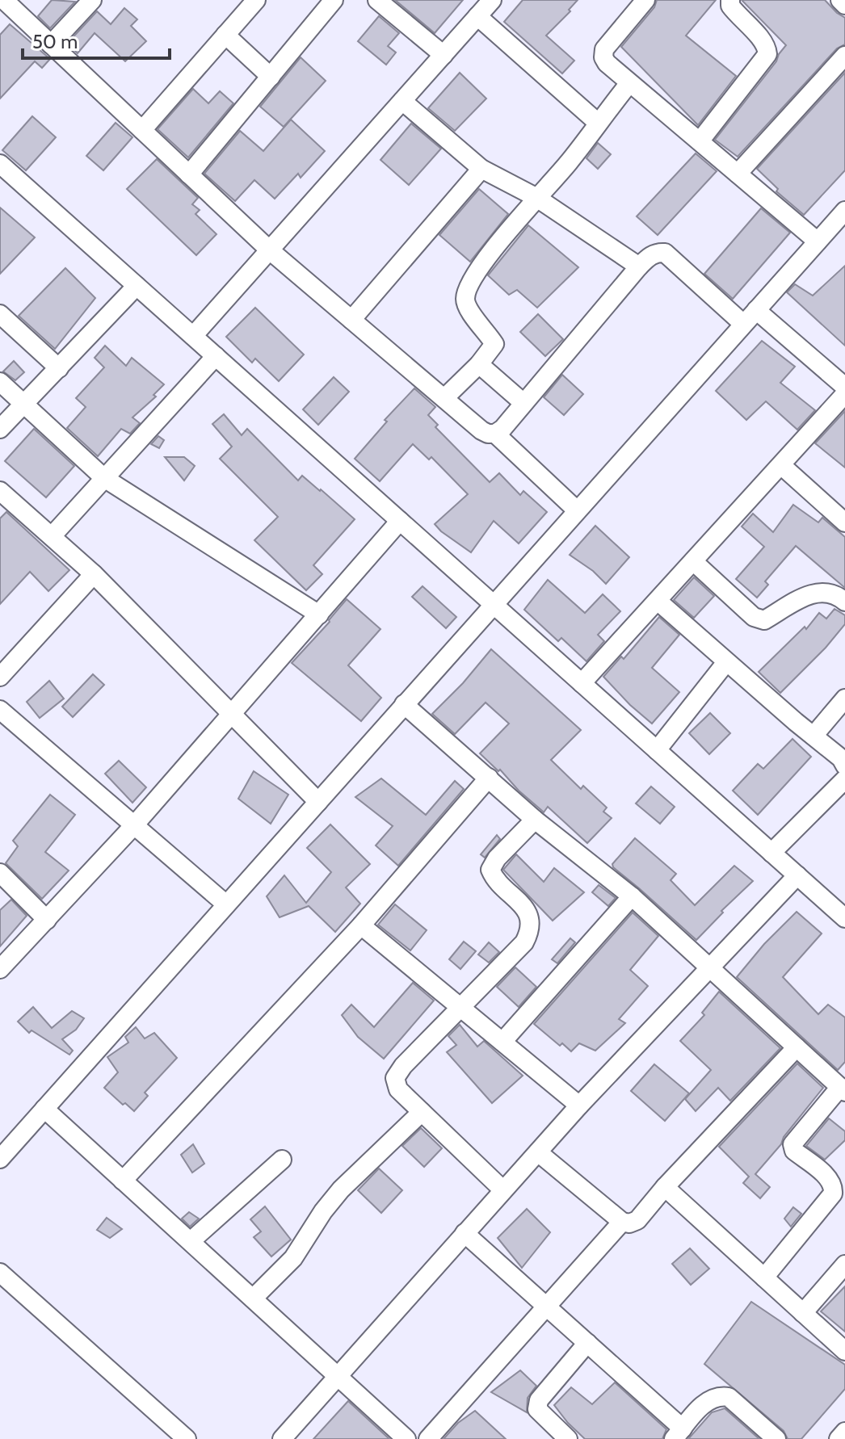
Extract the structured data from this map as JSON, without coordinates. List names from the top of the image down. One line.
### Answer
{"scale_bar":"50 m"}
